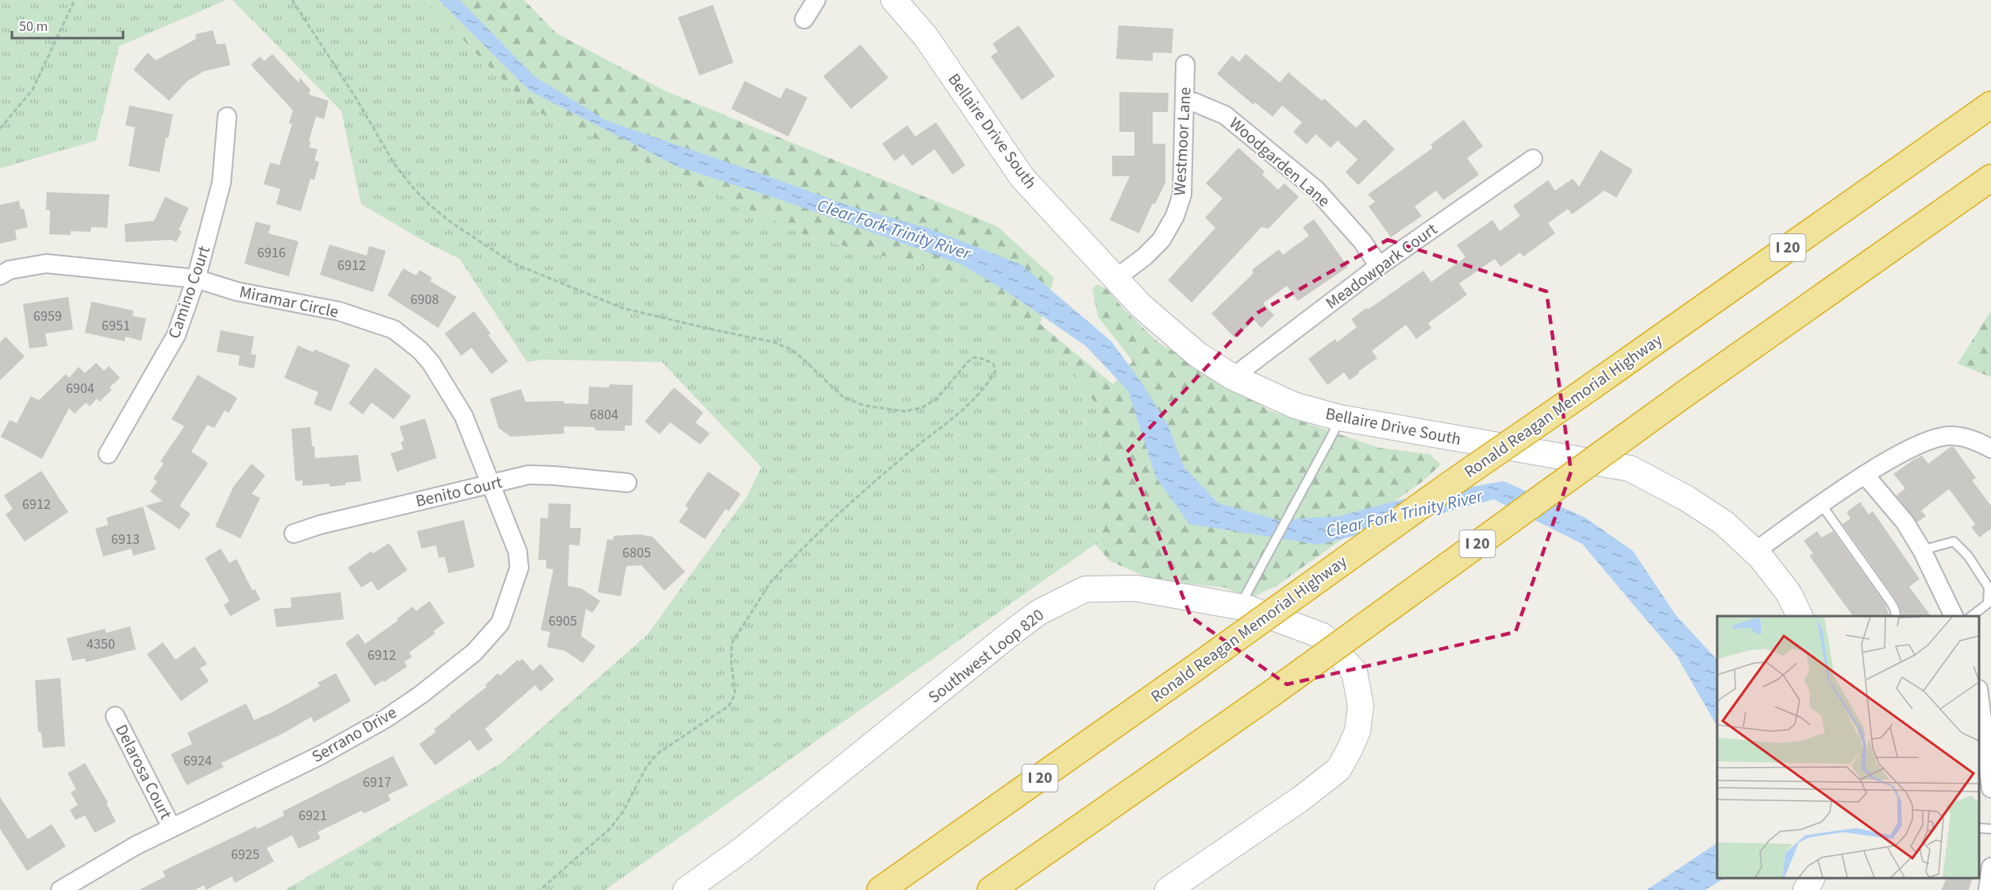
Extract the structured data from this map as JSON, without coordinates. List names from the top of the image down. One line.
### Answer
{"streets":{"highway":["I 20","Ronald Reagan Memorial Highway"],"street":["Bellaire Drive South","Westmoor Lane","Woodgarden Lane","Meadowpark Court","Camino Court","Miramar Circle","Benito Court","Southwest Loop 820","Serrano Drive","Delarosa Court"]},"crossings":[["Bellaire Drive South","Westmoor Lane"],["Bellaire Drive South","Meadowpark Court"],["Westmoor Lane","Woodgarden Lane"],["Woodgarden Lane","Meadowpark Court"],["Camino Court","Miramar Circle"],["Miramar Circle","Benito Court"],["Miramar Circle","Serrano Drive"],["Benito Court","Serrano Drive"],["Serrano Drive","Delarosa Court"]],"water":["Clear Fork Trinity River"],"house_numbers":["6916","6912","6908","6959","6951","6904","6804","6912","6913","6805","6905","4350","6912","6924","6917","6921","6925"],"scale_bar":"50 m"}
